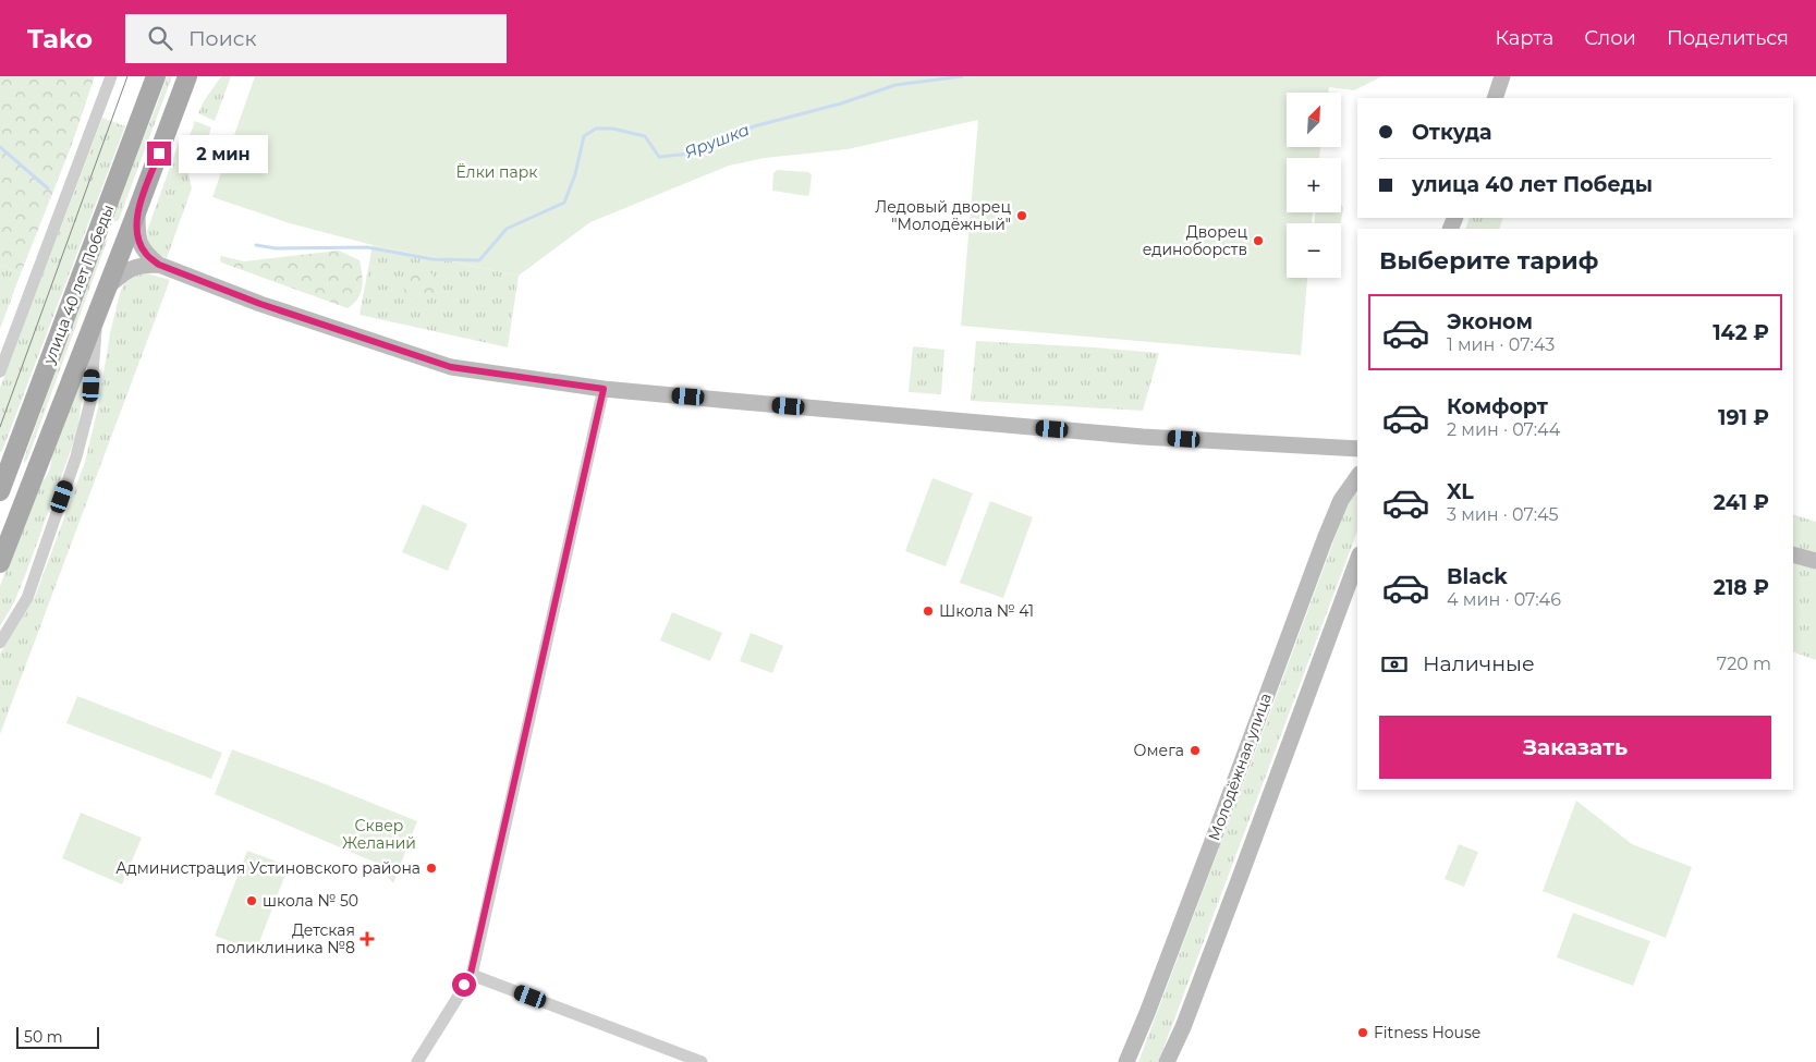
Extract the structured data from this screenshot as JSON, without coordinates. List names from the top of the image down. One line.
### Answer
{"streets":{"main road":["улица 40 лет Победы"],"street":["Молодёжная улица"]},"water":["Ярушка"],"parks":["Ёлки парк","Сквер Желаний"],"places":{"other":["Ледовый дворец \"Молодёжный\"","Дворец единоборств","Школа № 41","Омега","Администрация Устиновского района","школа № 50","Fitness House"],"health":["Детская поликлиника №8"]},"scale_bar":"50 m","north":"top right","page":{"header":"Tako","search":"Поиск","nav":["Карта","Слои","Поделиться"],"map_buttons":["+","−"],"banner":["Откуда","улица 40 лет Победы"],"bubble":"2 мин","heading":"Выберите тариф","list":[{"name":"Эконом","note":"1 мин · 07:43","value":"142 ₽"},{"name":"Комфорт","note":"2 мин · 07:44","value":"191 ₽"},{"name":"XL","note":"3 мин · 07:45","value":"241 ₽"},{"name":"Black","note":"4 мин · 07:46","value":"218 ₽"}],"pay":["Наличные","720 m"],"buttons":"Заказать","scale":"50 m"}}
